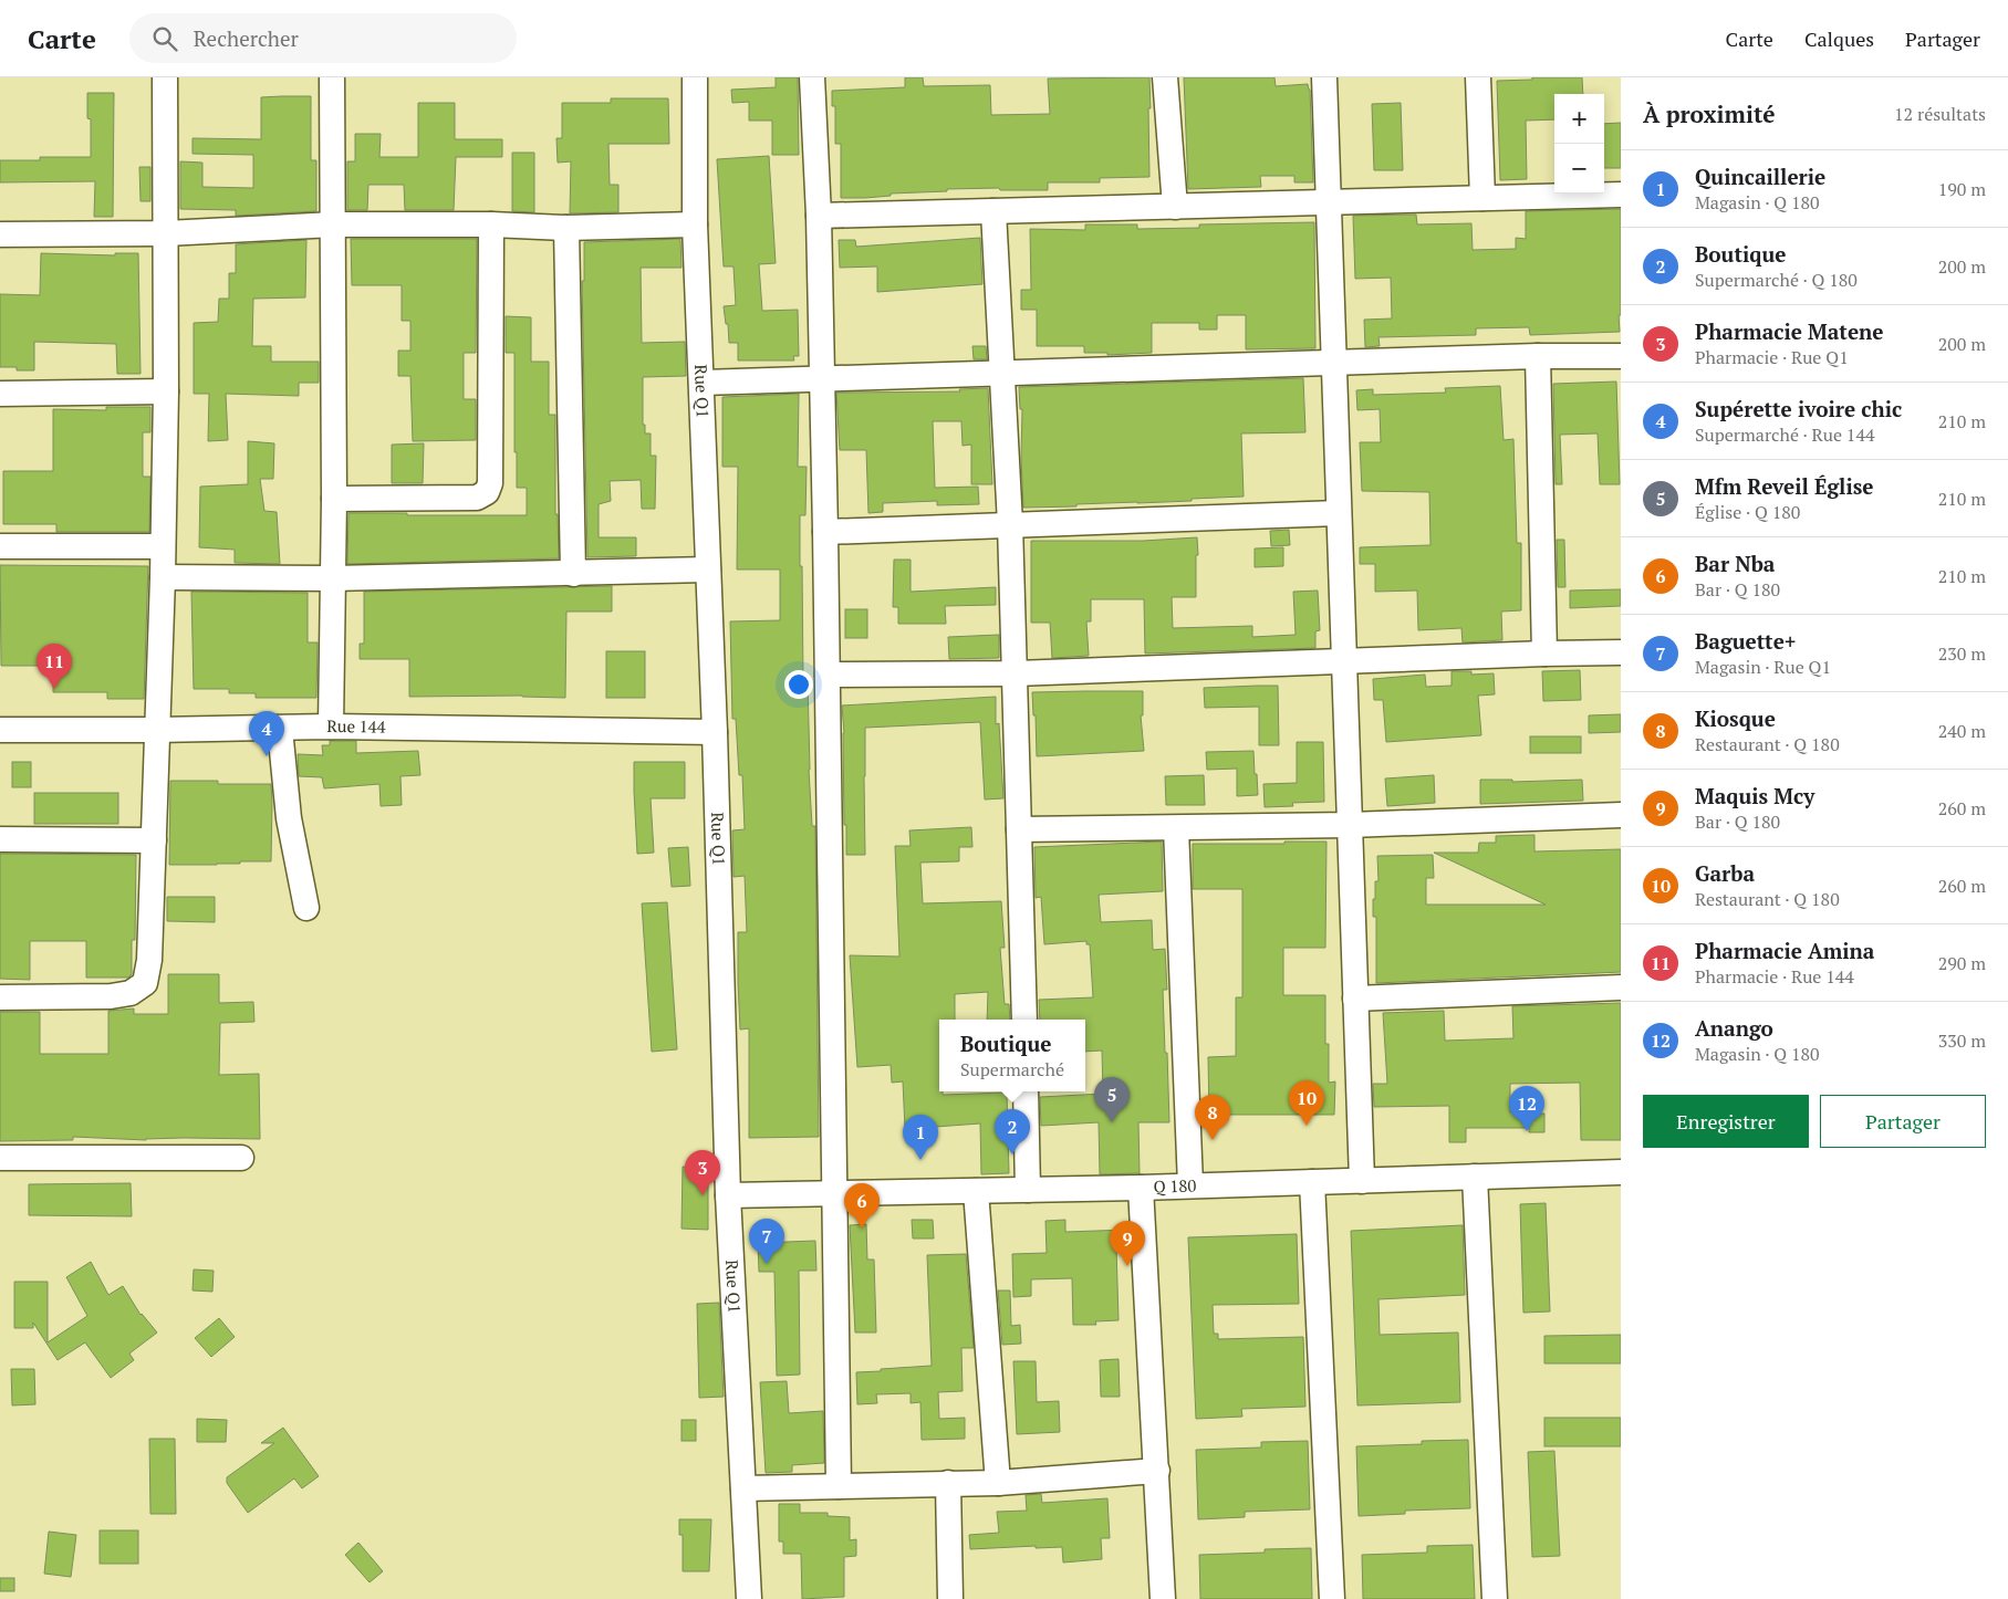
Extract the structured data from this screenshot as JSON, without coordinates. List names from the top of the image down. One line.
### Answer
{"streets":{"street":["Rue Q1","Rue 144","Q 180"]},"crossings":[["Rue Q1","Rue 144"],["Rue Q1","Q 180"]],"page":{"header":"Carte","search":"Rechercher","nav":["Carte","Calques","Partager"],"heading":["À proximité","12 résultats"],"map_buttons":["+","−"],"list":[{"mark":"1","name":"Quincaillerie","note":"Magasin · Q 180","value":"190 m"},{"mark":"2","name":"Boutique","note":"Supermarché · Q 180","value":"200 m"},{"mark":"3","name":"Pharmacie Matene","note":"Pharmacie · Rue Q1","value":"200 m"},{"mark":"4","name":"Supérette ivoire chic","note":"Supermarché · Rue 144","value":"210 m"},{"mark":"5","name":"Mfm Reveil Église","note":"Église · Q 180","value":"210 m"},{"mark":"6","name":"Bar Nba","note":"Bar · Q 180","value":"210 m"},{"mark":"7","name":"Baguette+","note":"Magasin · Rue Q1","value":"230 m"},{"mark":"8","name":"Kiosque","note":"Restaurant · Q 180","value":"240 m"},{"mark":"9","name":"Maquis Mcy","note":"Bar · Q 180","value":"260 m"},{"mark":"10","name":"Garba","note":"Restaurant · Q 180","value":"260 m"},{"mark":"11","name":"Pharmacie Amina","note":"Pharmacie · Rue 144","value":"290 m"},{"mark":"12","name":"Anango","note":"Magasin · Q 180","value":"330 m"}],"pins":["11","4","5","10","12","8","2","1","3","6","7","9"],"popup":["Boutique","Supermarché"],"buttons":["Enregistrer","Partager"]}}
